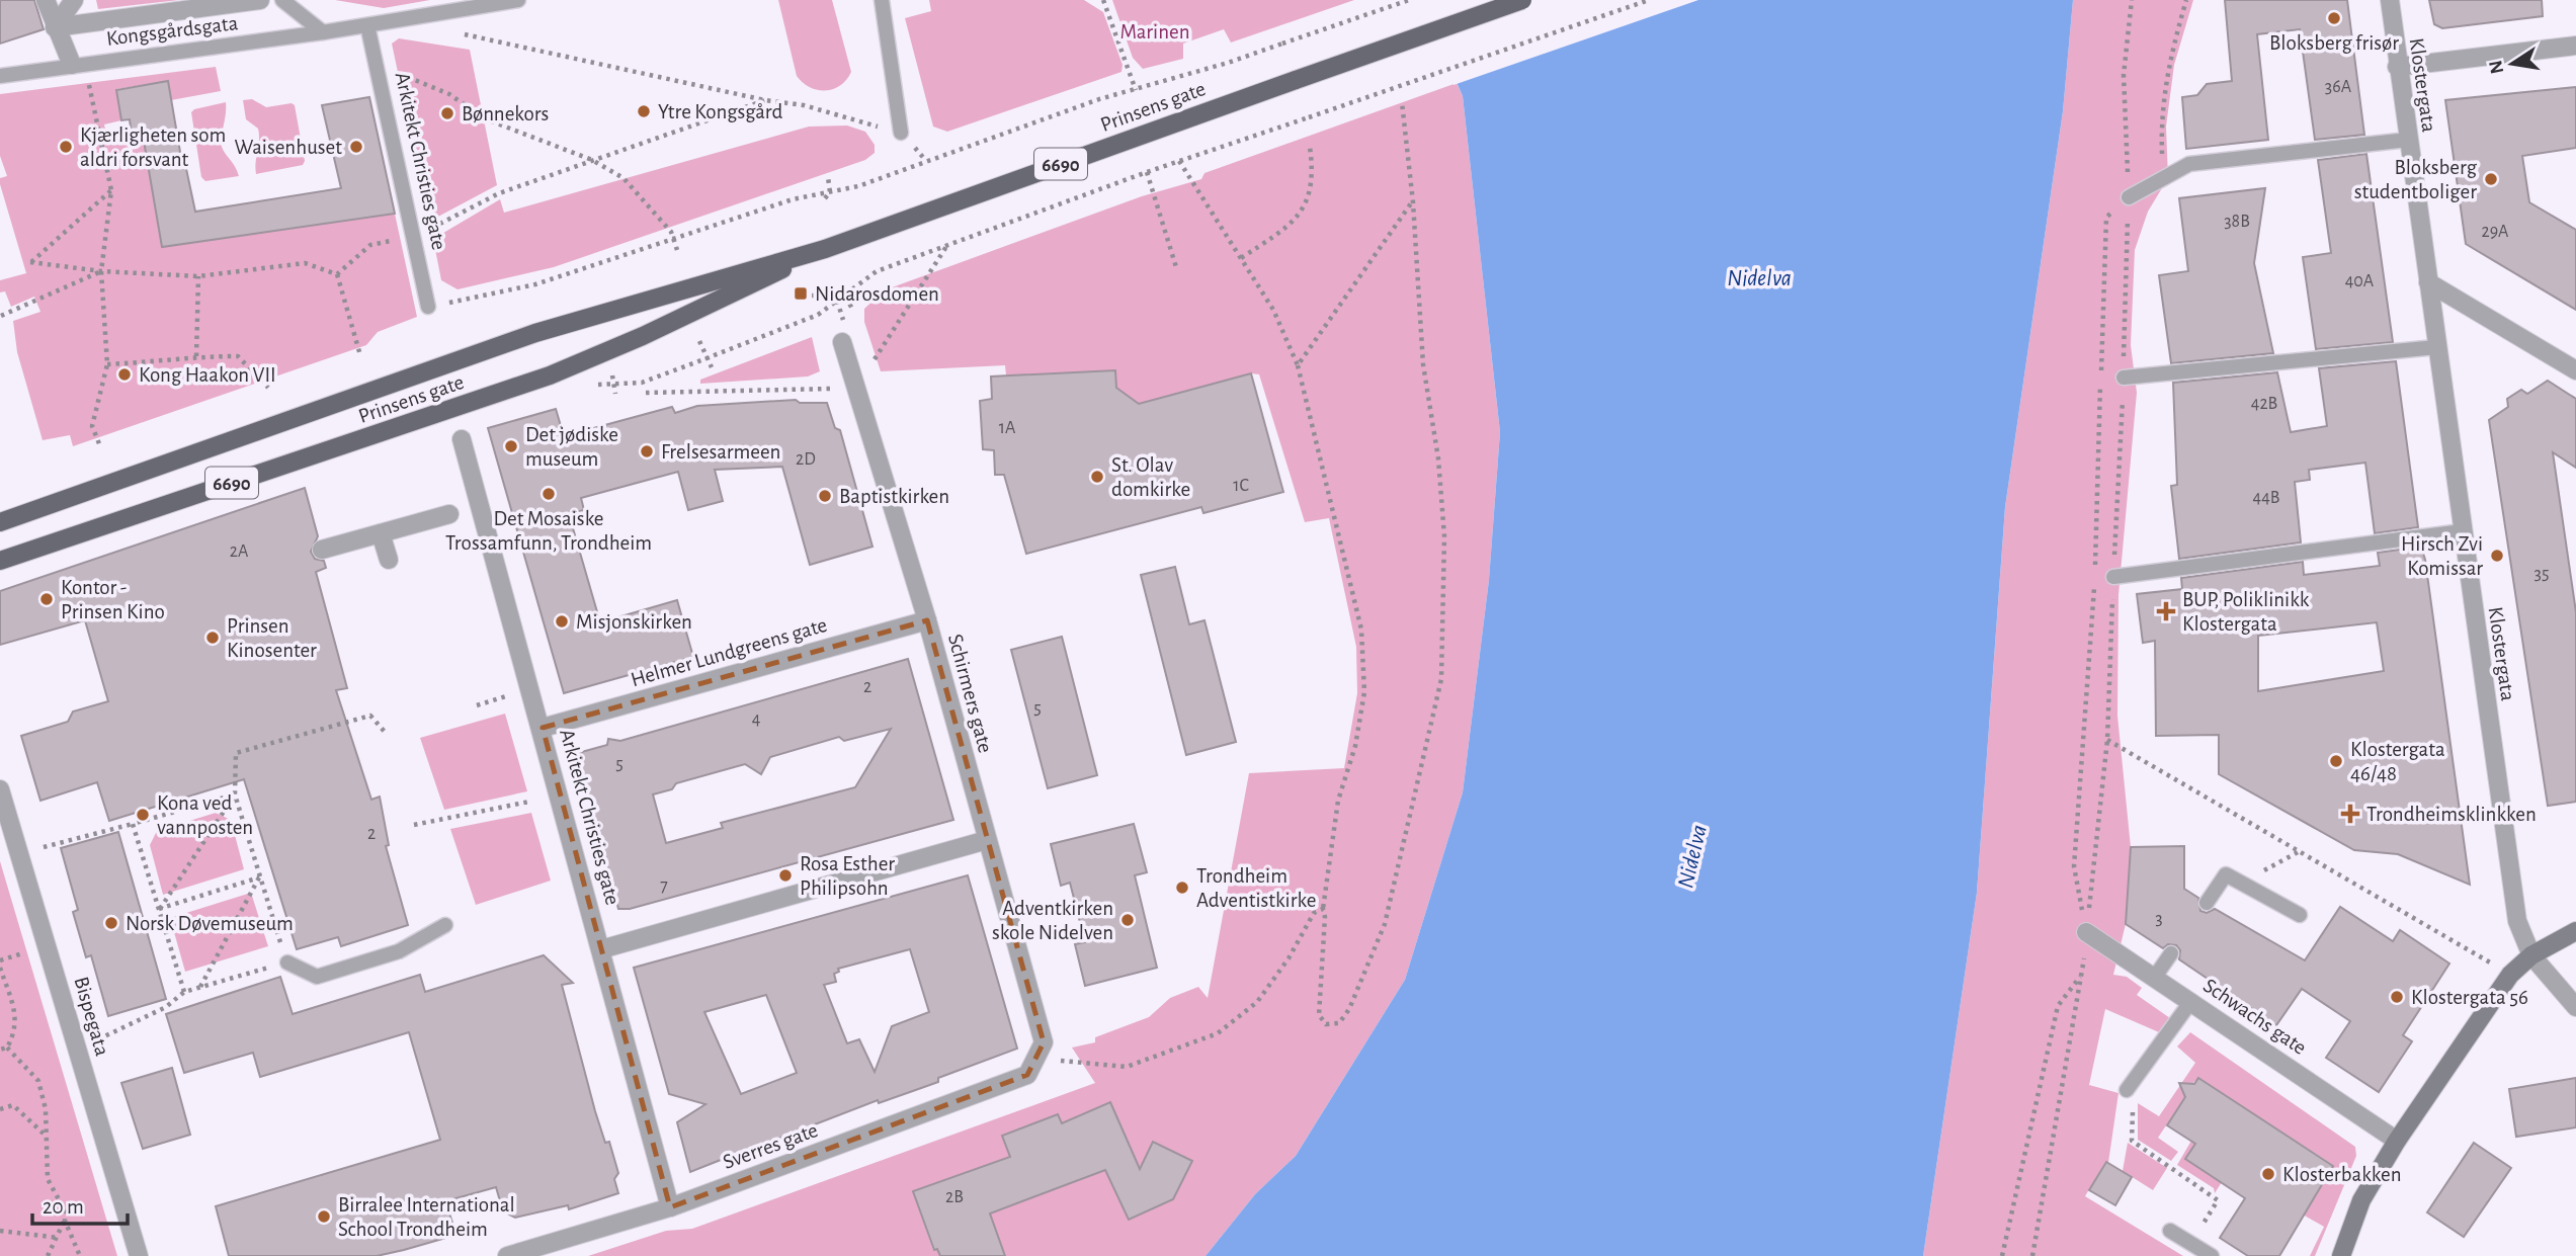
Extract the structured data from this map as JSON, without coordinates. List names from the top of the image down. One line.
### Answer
{"streets":{"main road":["Prinsens gate","6690"],"street":["Klostergata","Arkitekt Christies gate","Helmer Lundgreens gate","Schirmers gate","Bispegata","Schwachs gate","Sverres gate"],"lane":["Kongsgårdsgata"]},"crossings":[["Kongsgårdsgata","Arkitekt Christies gate"],["Arkitekt Christies gate","Helmer Lundgreens gate"],["Arkitekt Christies gate","Sverres gate"],["Helmer Lundgreens gate","Schirmers gate"],["Schirmers gate","Sverres gate"]],"water":["Nidelva"],"parks":["Marinen"],"places":{"other":["Bloksberg frisør","Ytre Kongsgård","Bønnekors","Kjærligheten som aldri forsvant","Waisenhuset","Bloksberg studentboliger","Kong Haakon VII","Det jødiske museum","Frelsesarmeen","St. Olav domkirke","Det Mosaiske Trossamfunn, Trondheim","Baptistkirken","Hirsch Zvi Komissar","Kontor - Prinsen Kino","Misjonskirken","Prinsen Kinosenter","Klostergata 46/48","Kona ved vannposten","Rosa Esther Philipsohn","Trondheim Adventistkirke","Adventkirken skole Nidelven","Norsk Døvemuseum","Klostergata 56","Klosterbakken","Birralee International School Trondheim"],"transit":["Nidarosdomen"],"health":["BUP, Poliklinikk Klostergata","Trondheimsklinkken"]},"house_numbers":["36A","38B","29A","40A","42B","1A","2D","1C","44B","2A","35","2","5","4","5","2","7","3","2B"],"scale_bar":"20 m","north":"left"}
